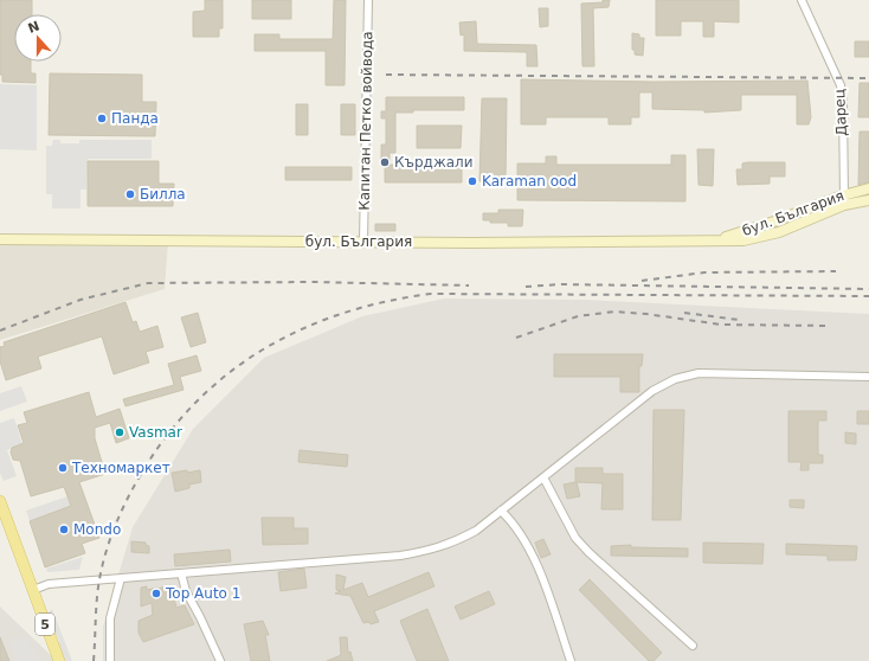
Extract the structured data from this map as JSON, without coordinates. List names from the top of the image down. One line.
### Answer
{"streets":{"main road":["5"],"street":["Дарец","Капитан Петко войвода","бул. България"]},"crossings":[["Дарец","бул. България"],["Капитан Петко войвода","бул. България"]],"places":["Панда","Кърджали","Karaman ood","Билла","Vasmar","Техномаркет","Mondo","Top Auto 1"],"north":"top"}
